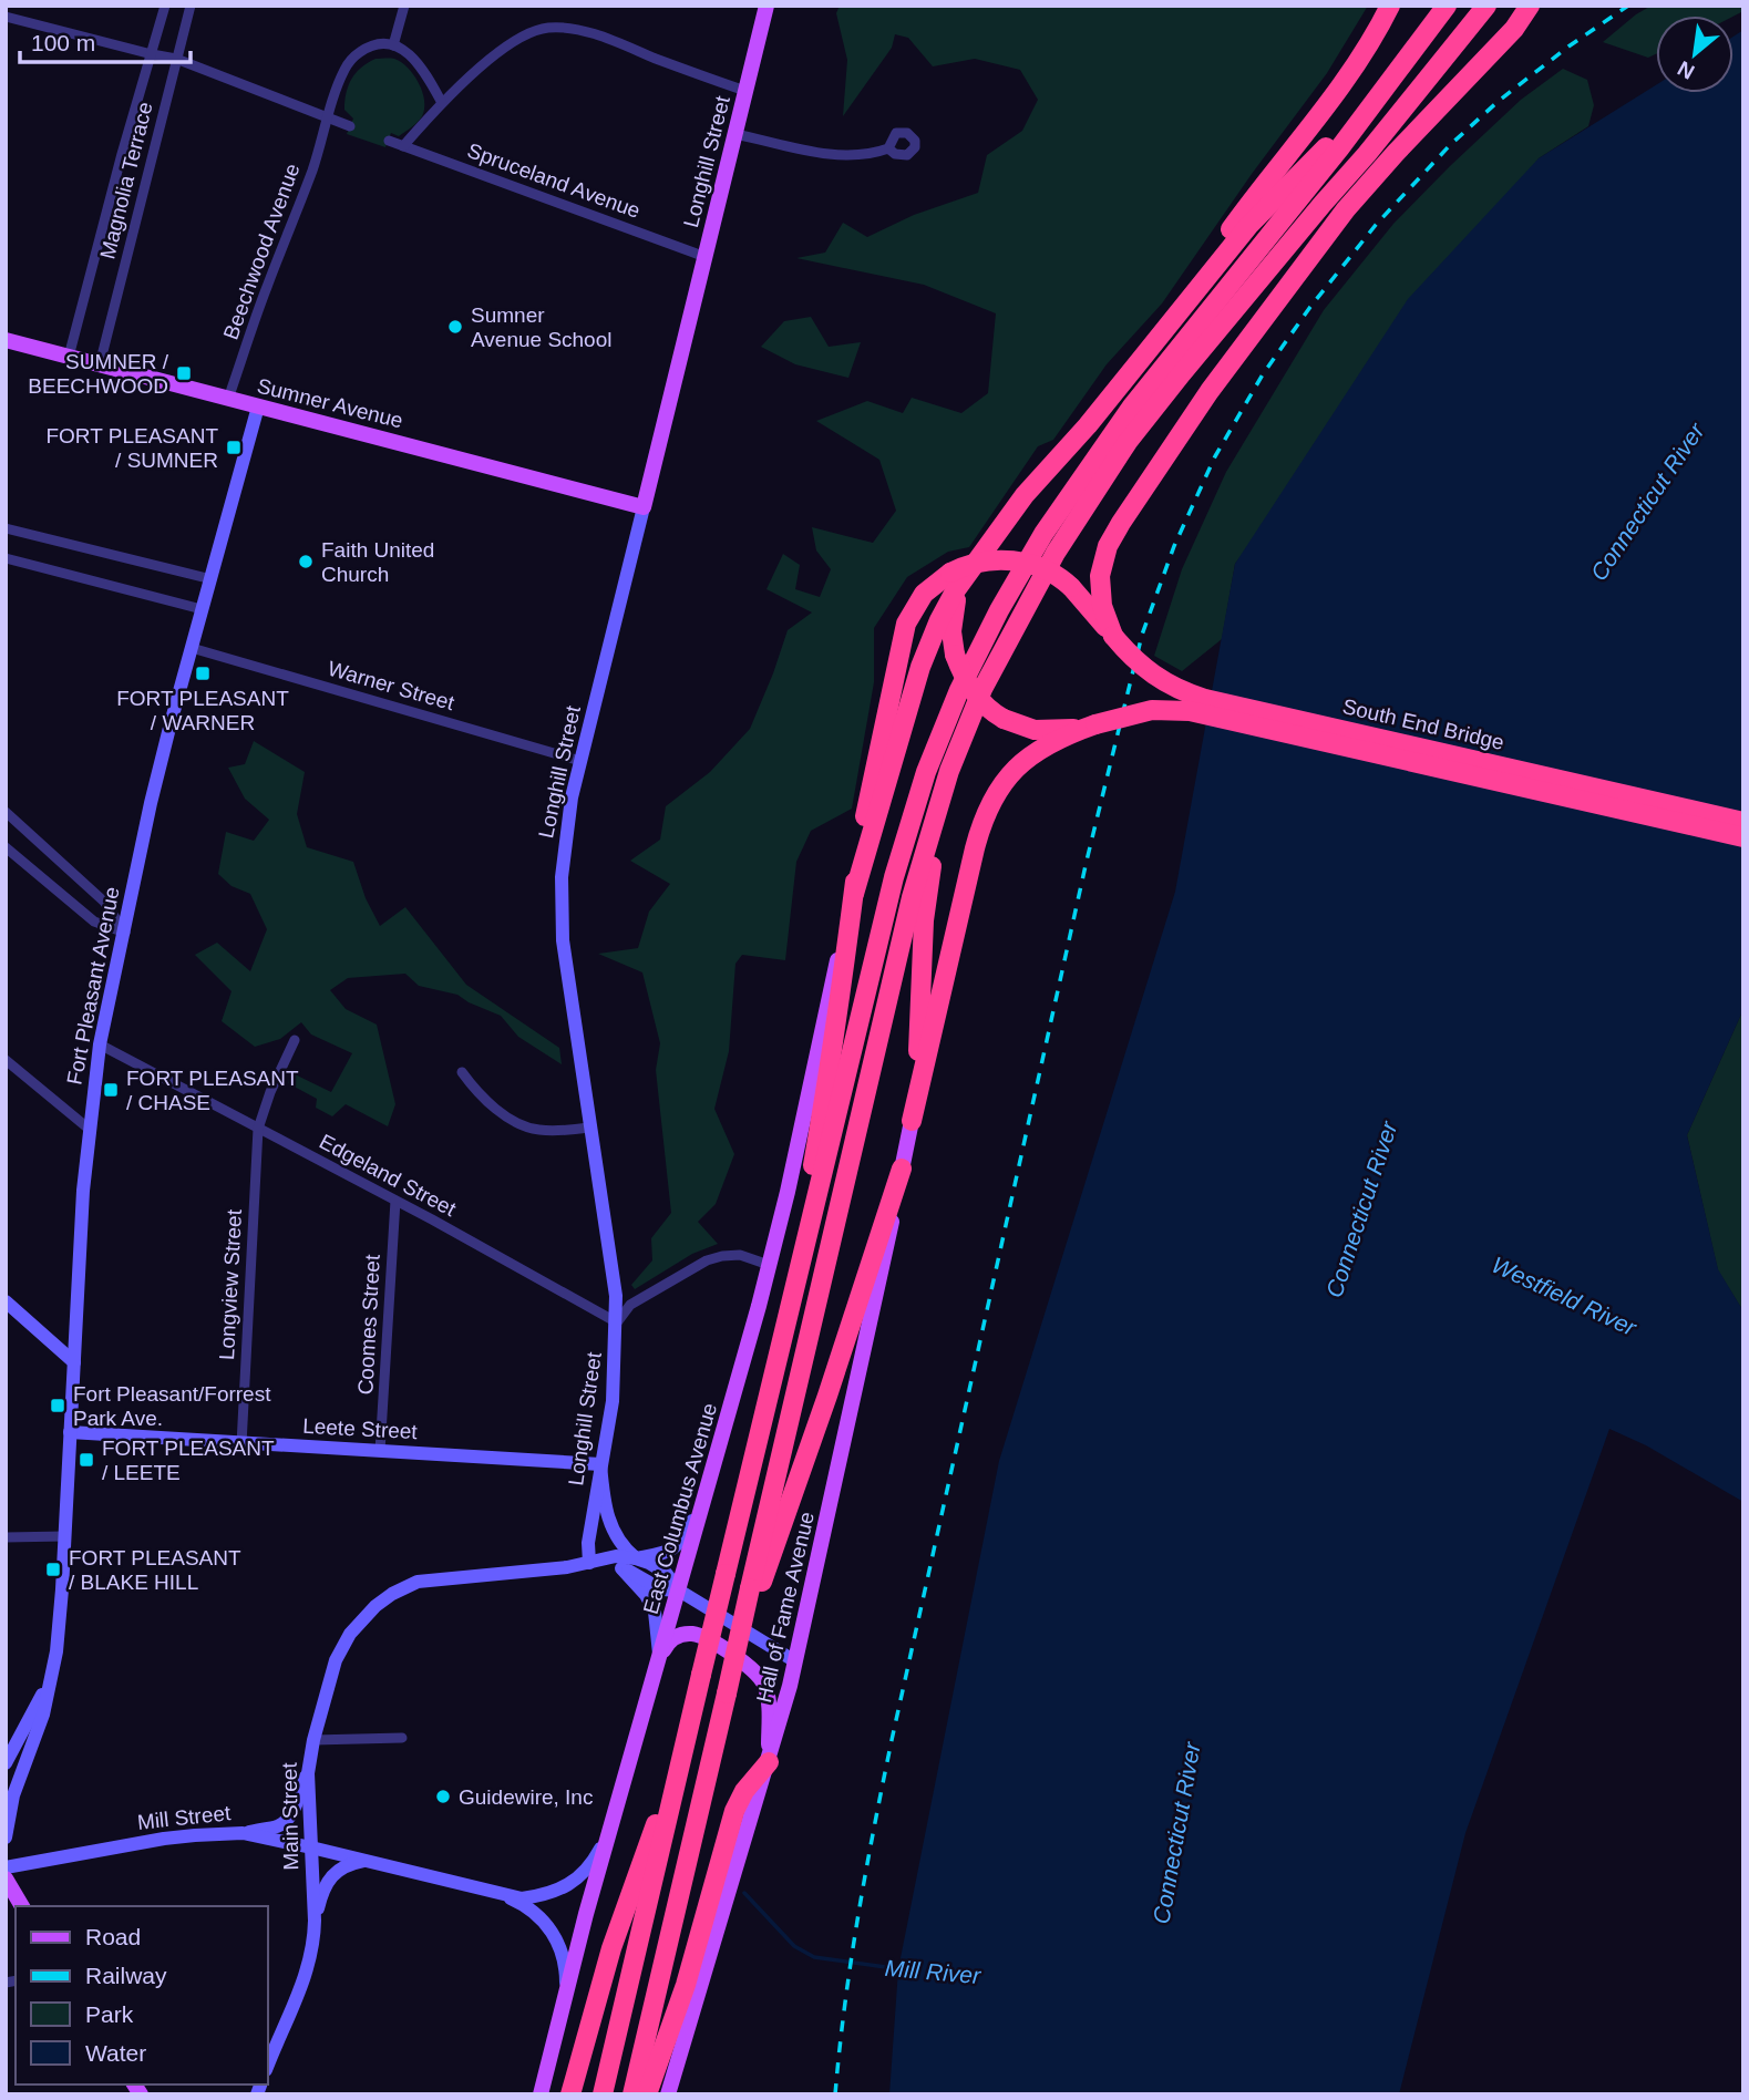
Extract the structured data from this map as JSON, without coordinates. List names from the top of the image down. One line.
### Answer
{"streets":{"highway":["South End Bridge"],"main road":["Longhill Street","Sumner Avenue","East Columbus Avenue","Hall of Fame Avenue"],"street":["Magnolia Terrace","Spruceland Avenue","Beechwood Avenue","Warner Street","Fort Pleasant Avenue","Edgeland Street","Longview Street","Coomes Street","Leete Street","Main Street","Mill Street"]},"crossings":[["Longhill Street","Spruceland Avenue"],["Longhill Street","Sumner Avenue"],["Longhill Street","Warner Street"],["Longhill Street","Edgeland Street"],["Longhill Street","Leete Street"],["Longhill Street","Main Street"],["Magnolia Terrace","Sumner Avenue"],["Beechwood Avenue","Sumner Avenue"],["Sumner Avenue","Fort Pleasant Avenue"],["Warner Street","Fort Pleasant Avenue"],["Fort Pleasant Avenue","Edgeland Street"],["Fort Pleasant Avenue","Leete Street"],["Edgeland Street","Longview Street"],["Edgeland Street","Coomes Street"],["Longview Street","Leete Street"],["Coomes Street","Leete Street"],["East Columbus Avenue","Main Street"],["East Columbus Avenue","Mill Street"],["Hall of Fame Avenue","Main Street"],["Main Street","Mill Street"]],"water":["Connecticut River","Westfield River","Mill River"],"places":{"other":["Sumner Avenue School","Faith United Church","Guidewire, Inc"],"transit":["SUMNER / BEECHWOOD","FORT PLEASANT / SUMNER","FORT PLEASANT / WARNER","FORT PLEASANT / CHASE","Fort Pleasant/Forrest Park Ave.","FORT PLEASANT / LEETE","FORT PLEASANT / BLAKE HILL"]},"legend":["Road","Railway","Park","Water"],"scale_bar":"100 m","north":"bottom left"}
